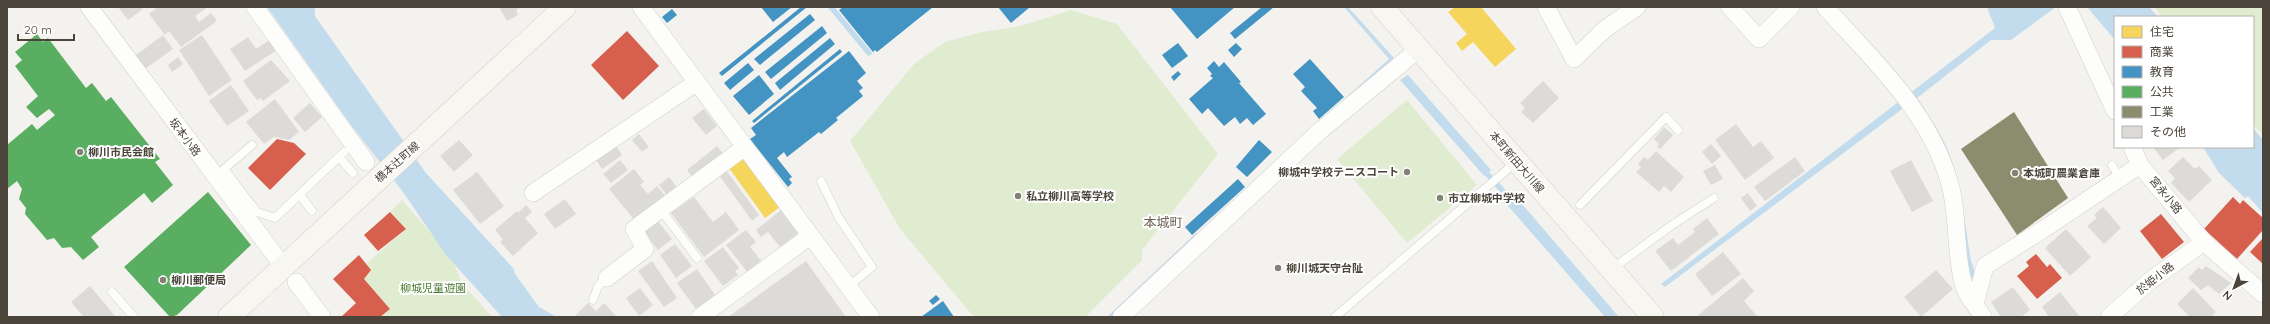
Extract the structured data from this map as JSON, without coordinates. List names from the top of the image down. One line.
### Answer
{"streets":{"main road":["橋本辻町線","本町新田大川線"],"street":["坂本小路","宮永小路","於姫小路"]},"crossings":[["坂本小路","橋本辻町線"],["宮永小路","於姫小路"]],"districts":["本城町"],"parks":["柳城児童遊園"],"places":["柳川市民会館","柳城中学校テニスコート","本城町農業倉庫","私立柳川高等学校","市立柳城中学校","柳川城天守台阯","柳川郵便局"],"legend":["住宅","商業","教育","公共","工業","その他"],"scale_bar":"20 m","north":"bottom left"}
